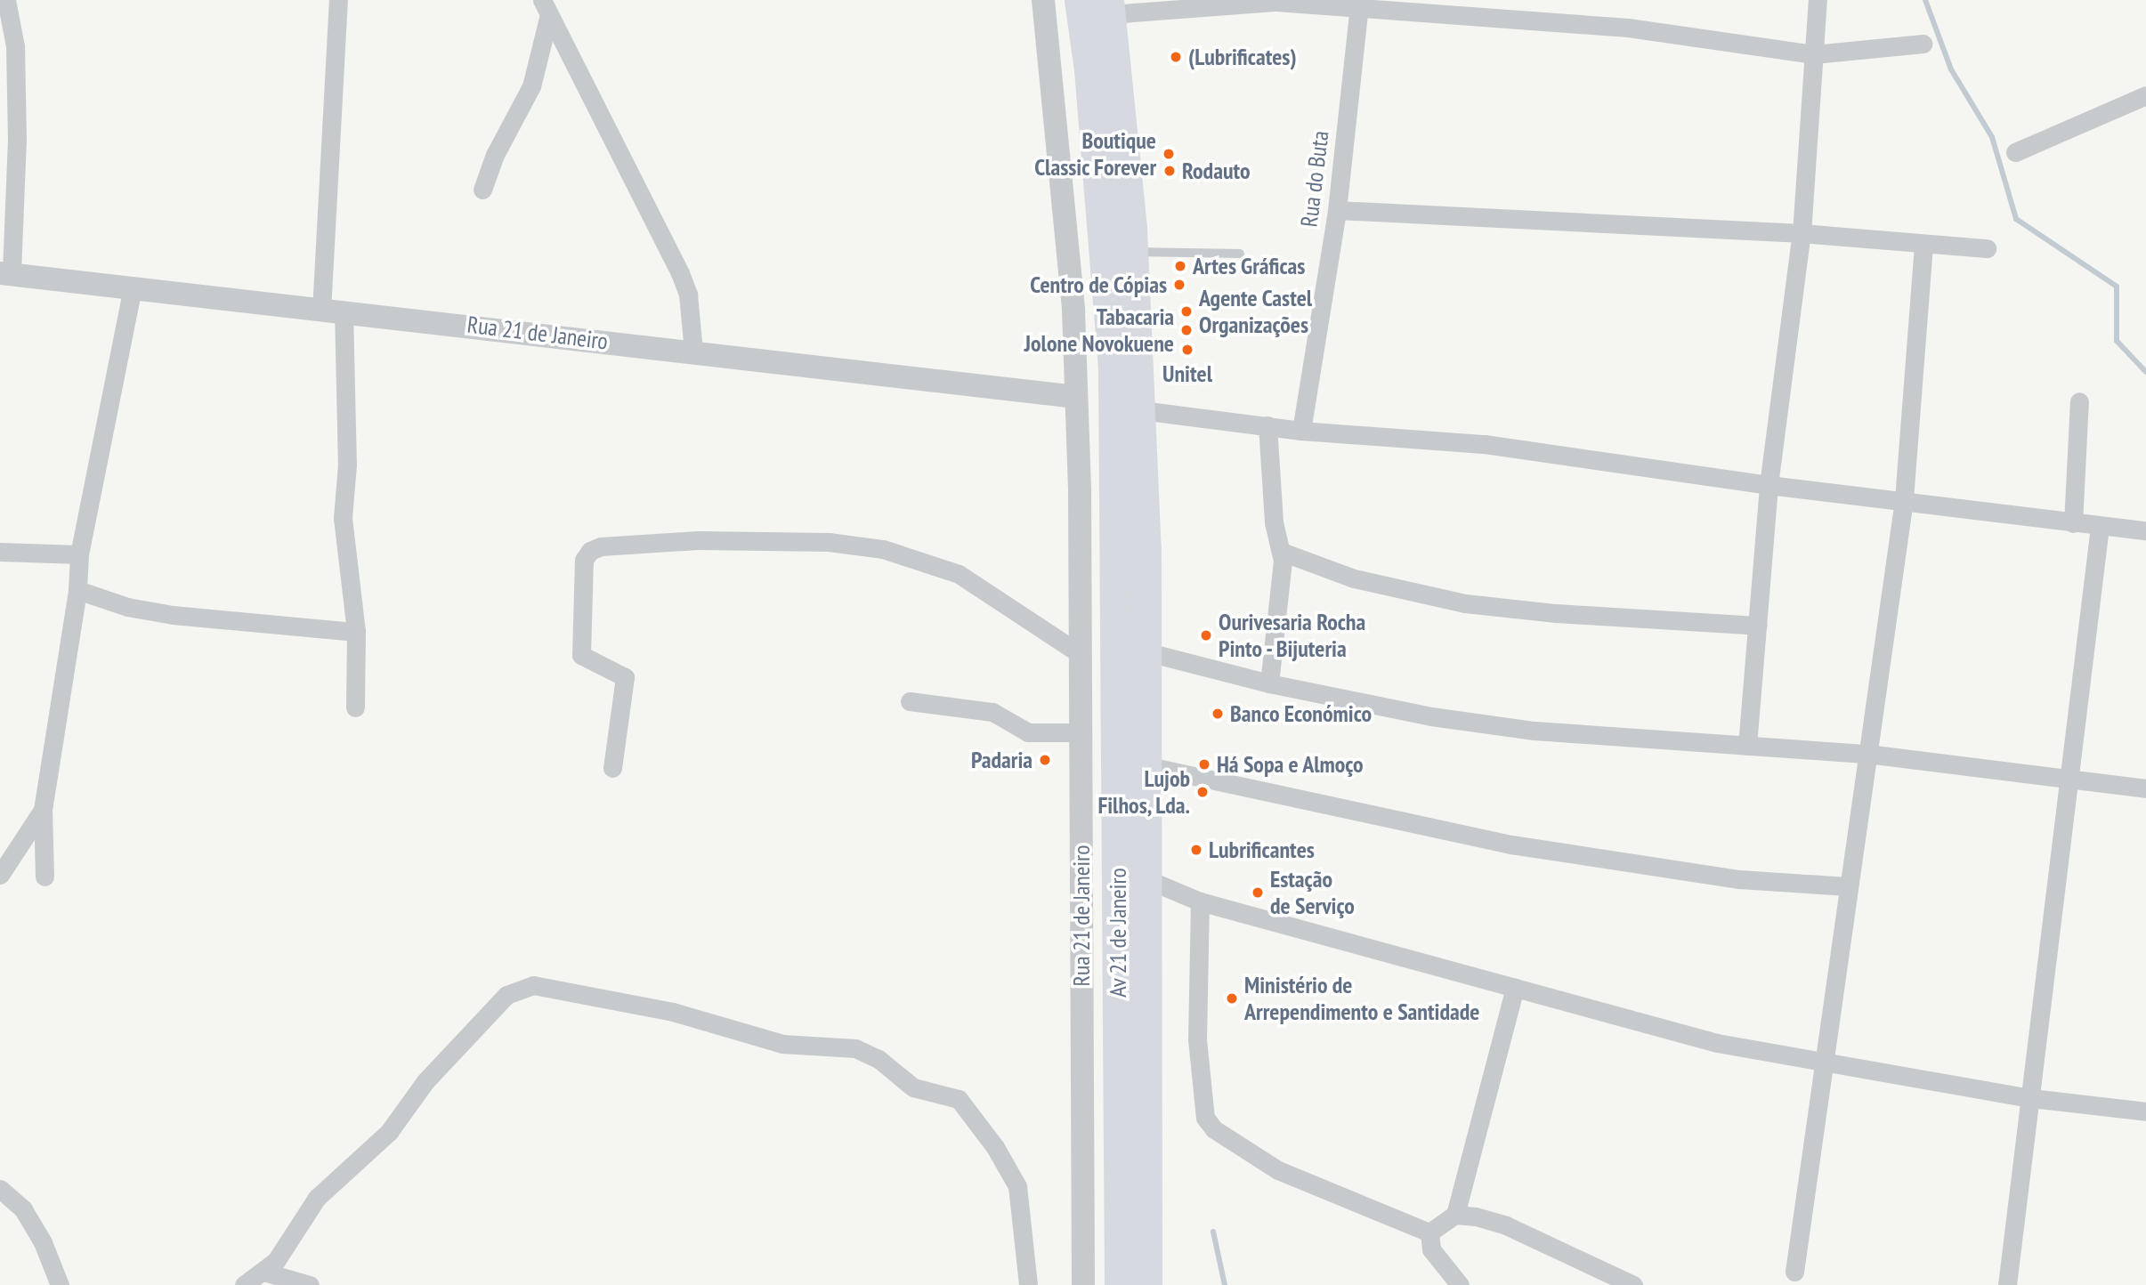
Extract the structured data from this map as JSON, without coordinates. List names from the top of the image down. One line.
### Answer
{"streets":{"main road":["Av 21 de Janeiro"],"street":["Rua do Buta","Rua 21 de Janeiro"]},"places":["(Lubrificates)","Boutique Classic Forever","Rodauto","Artes Gráficas","Centro de Cópias","Agente Castel Organizações","Tabacaria Jolone Novokuene","Unitel","Ourivesaria Rocha Pinto - Bijuteria","Banco Económico","Padaria","Há Sopa e Almoço","Lujob Filhos, Lda.","Lubrificantes","Estação de Serviço","Ministério de Arrependimento e Santidade"]}
